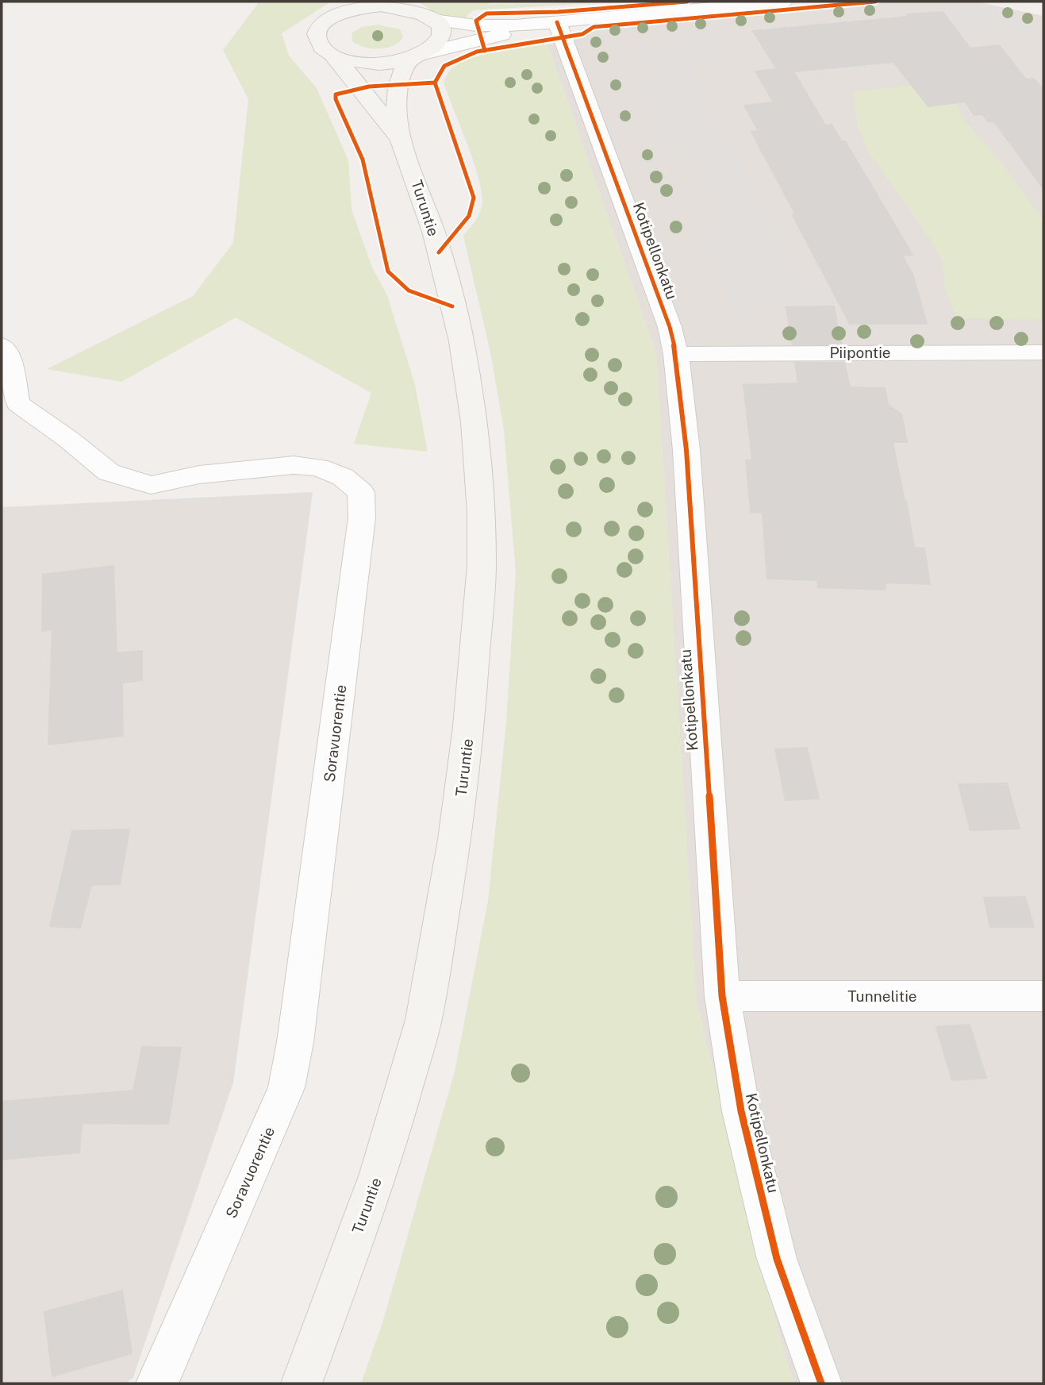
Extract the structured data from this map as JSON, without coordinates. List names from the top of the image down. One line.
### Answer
{"streets":{"main road":["Turuntie"],"street":["Kotipellonkatu","Piipontie","Soravuorentie","Tunnelitie"]},"crossings":[["Kotipellonkatu","Piipontie"],["Kotipellonkatu","Tunnelitie"]]}
